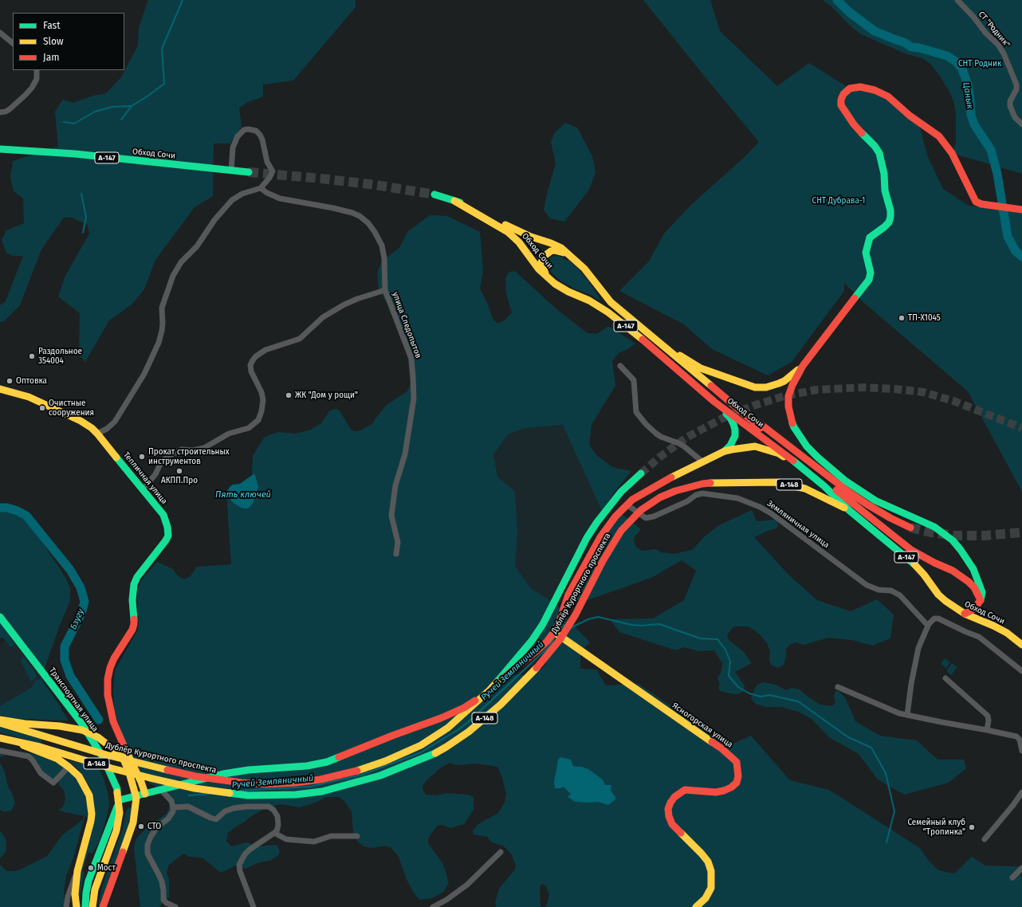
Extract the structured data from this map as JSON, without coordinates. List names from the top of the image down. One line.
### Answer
{"streets":{"main road":["Обход Сочи","А-147","Тепличная улица","А-148","Дублёр Курортного проспекта","Транспортная улица","Ясногорская улица"],"street":["СТ \"Родник\"","улица Следопытов","Земляничная улица"]},"crossings":[["Обход Сочи","А-147"],["Обход Сочи","Дублёр Курортного проспекта"],["улица Следопытов","Тепличная улица"],["А-148","Дублёр Курортного проспекта"]],"water":["Цанык","Пять ключей","Бзугу","Ручей Земляничный"],"parks":["СНТ Родник","СНТ Дубрава-1"],"places":["ТП-Х1045","Раздольное 354004","Оптовка","ЖК \"Дом у рощи\"","Очистные сооружения","Прокат строительных инструментов","АКПП.Про","СТО","Семейный клуб \"Тропинка\"","Мост"],"legend":["Fast","Slow","Jam"]}
